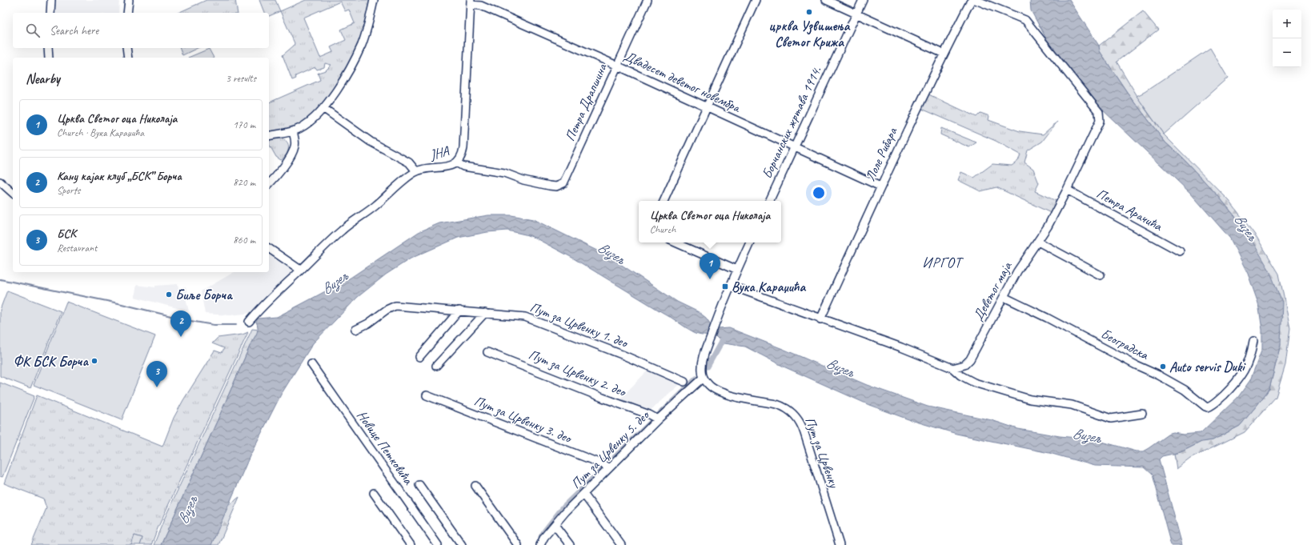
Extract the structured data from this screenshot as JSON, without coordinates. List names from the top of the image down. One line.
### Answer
{"streets":{"street":["Двадесет деветог новембра","Петра Драпшина","Борчанских жртава 1914.","ЈНА","Лоле Рибара","Петра Арачића","Деветог маја","Пут за Црвенку 1. део","Београдска","Пут за Црвенку 2. део","Пут за Црвенку 3. део","Новице Петковића","Пут за Црвенку 5. део","Пут за Црвенку"]},"crossings":[["Двадесет деветог новембра","Петра Драпшина"],["Двадесет деветог новембра","Борчанских жртава 1914."],["Двадесет деветог новембра","ЈНА"],["Двадесет деветог новембра","Лоле Рибара"],["Петра Драпшина","ЈНА"],["Лоле Рибара","Деветог маја"],["Петра Арачића","Деветог маја"],["Деветог маја","Београдска"],["Пут за Црвенку 2. део","Пут за Црвенку 5. део"],["Пут за Црвенку 3. део","Пут за Црвенку 5. део"],["Пут за Црвенку 5. део","Пут за Црвенку"]],"districts":["ИРГОТ"],"water":["Визељ"],"places":{"other":["црква Узвишења Светог Крижа","Биље Борча","ФК БСК Борча","Auto servis Duki"],"transit":["Вука Караџића"]},"page":{"map_buttons":["+","−"],"search":"Search here","heading":["Nearby","3 results"],"list":[{"mark":"1","name":"Црква Светог оца Николаја","note":"Church · Вука Караџића","value":"170 m"},{"mark":"2","name":"Кану кајак клуб „БСК” Борча","note":"Sports","value":"820 m"},{"mark":"3","name":"БСК","note":"Restaurant","value":"860 m"}],"popup":["Црква Светог оца Николаја","Church"],"pins":["1","2","3"]}}
